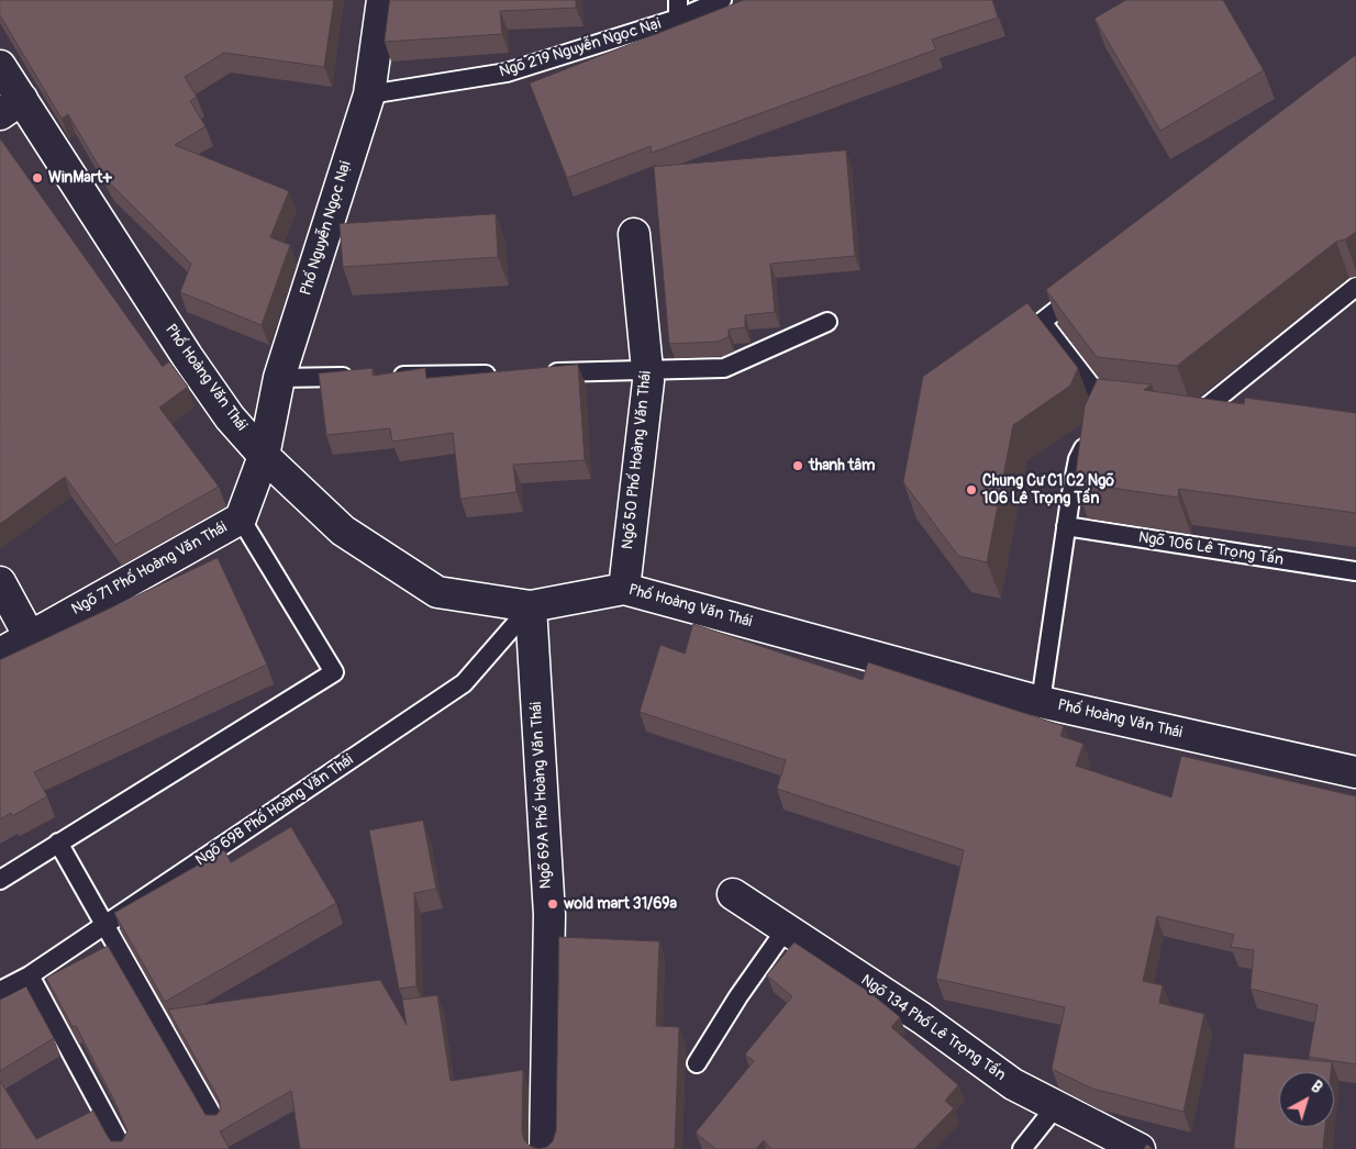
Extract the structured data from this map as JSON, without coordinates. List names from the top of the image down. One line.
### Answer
{"streets":{"street":["Phố Nguyễn Ngọc Nại","Phố Hoàng Văn Thái","Ngõ 50 Phố Hoàng Văn Thái","Ngõ 71 Phố Hoàng Văn Thái","Ngõ 69A Phố Hoàng Văn Thái","Ngõ 134 Phố Lê Trọng Tấn"],"lane":["Ngõ 219 Nguyễn Ngọc Nại","Ngõ 106 Lê Trọng Tấn","Ngõ 69B Phố Hoàng Văn Thái"]},"crossings":[["Ngõ 219 Nguyễn Ngọc Nại","Phố Nguyễn Ngọc Nại"],["Phố Nguyễn Ngọc Nại","Phố Hoàng Văn Thái"],["Phố Nguyễn Ngọc Nại","Ngõ 71 Phố Hoàng Văn Thái"],["Phố Hoàng Văn Thái","Ngõ 50 Phố Hoàng Văn Thái"],["Phố Hoàng Văn Thái","Ngõ 71 Phố Hoàng Văn Thái"],["Phố Hoàng Văn Thái","Ngõ 69A Phố Hoàng Văn Thái"],["Phố Hoàng Văn Thái","Ngõ 69B Phố Hoàng Văn Thái"],["Ngõ 69A Phố Hoàng Văn Thái","Ngõ 69B Phố Hoàng Văn Thái"]],"places":["WinMart+","thanh tâm","Chung Cư C1 C2 Ngõ 106 Lê Trọng Tấn","wold mart 31/69a"],"north":"top right"}
